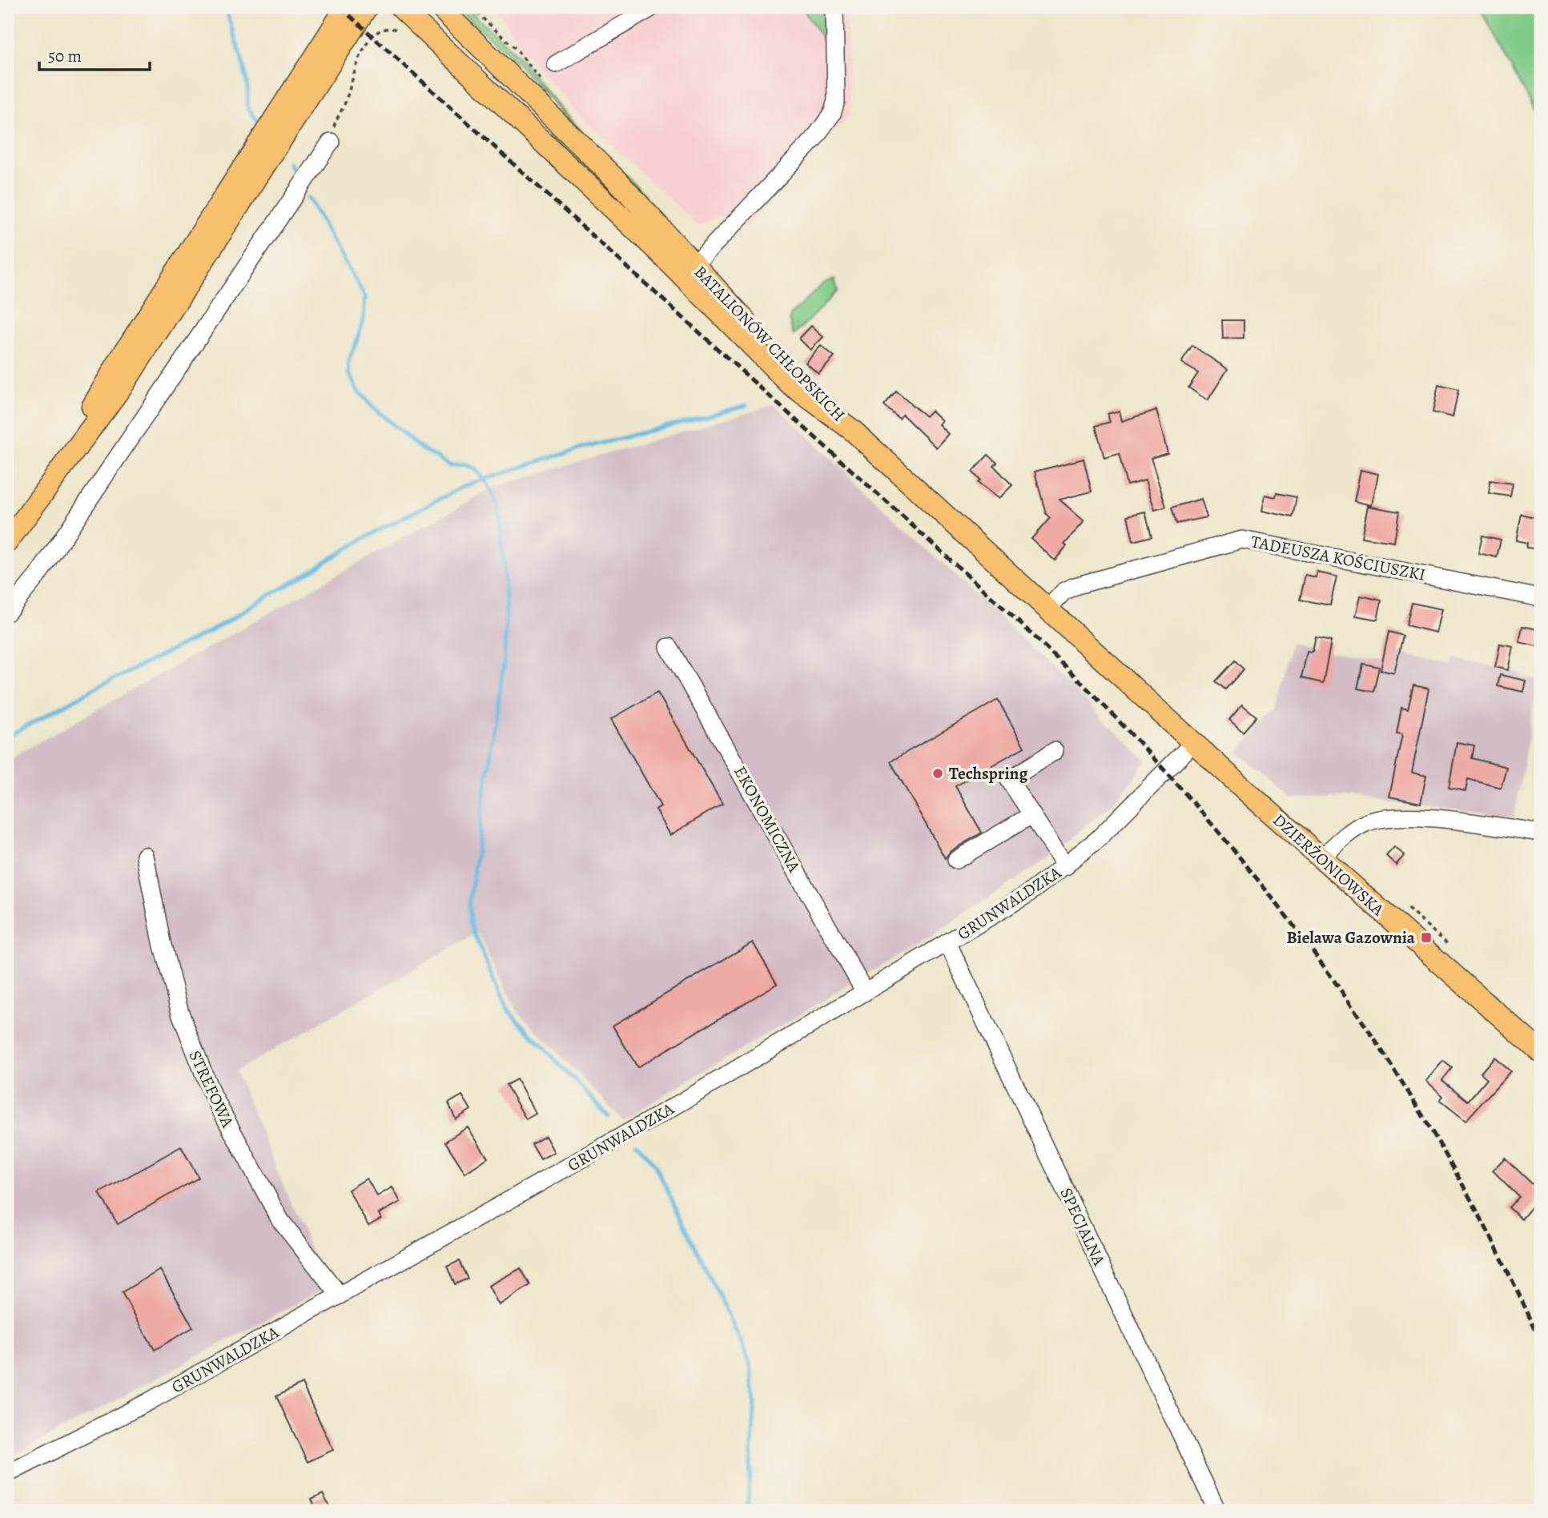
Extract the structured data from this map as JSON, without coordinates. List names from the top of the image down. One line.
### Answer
{"streets":{"main road":["BATALIONÓW CHŁOPSKICH","DZIERŻONIOWSKA"],"street":["TADEUSZA KOŚCIUSZKI","EKONOMICZNA","GRUNWALDZKA","STREFOWA","SPECJALNA"]},"crossings":[["BATALIONÓW CHŁOPSKICH","TADEUSZA KOŚCIUSZKI"],["BATALIONÓW CHŁOPSKICH","DZIERŻONIOWSKA"],["TADEUSZA KOŚCIUSZKI","DZIERŻONIOWSKA"],["EKONOMICZNA","GRUNWALDZKA"],["DZIERŻONIOWSKA","GRUNWALDZKA"],["GRUNWALDZKA","STREFOWA"],["GRUNWALDZKA","SPECJALNA"]],"places":{"other":["Techspring"],"transit":["Bielawa Gazownia"]},"scale_bar":"50 m"}
